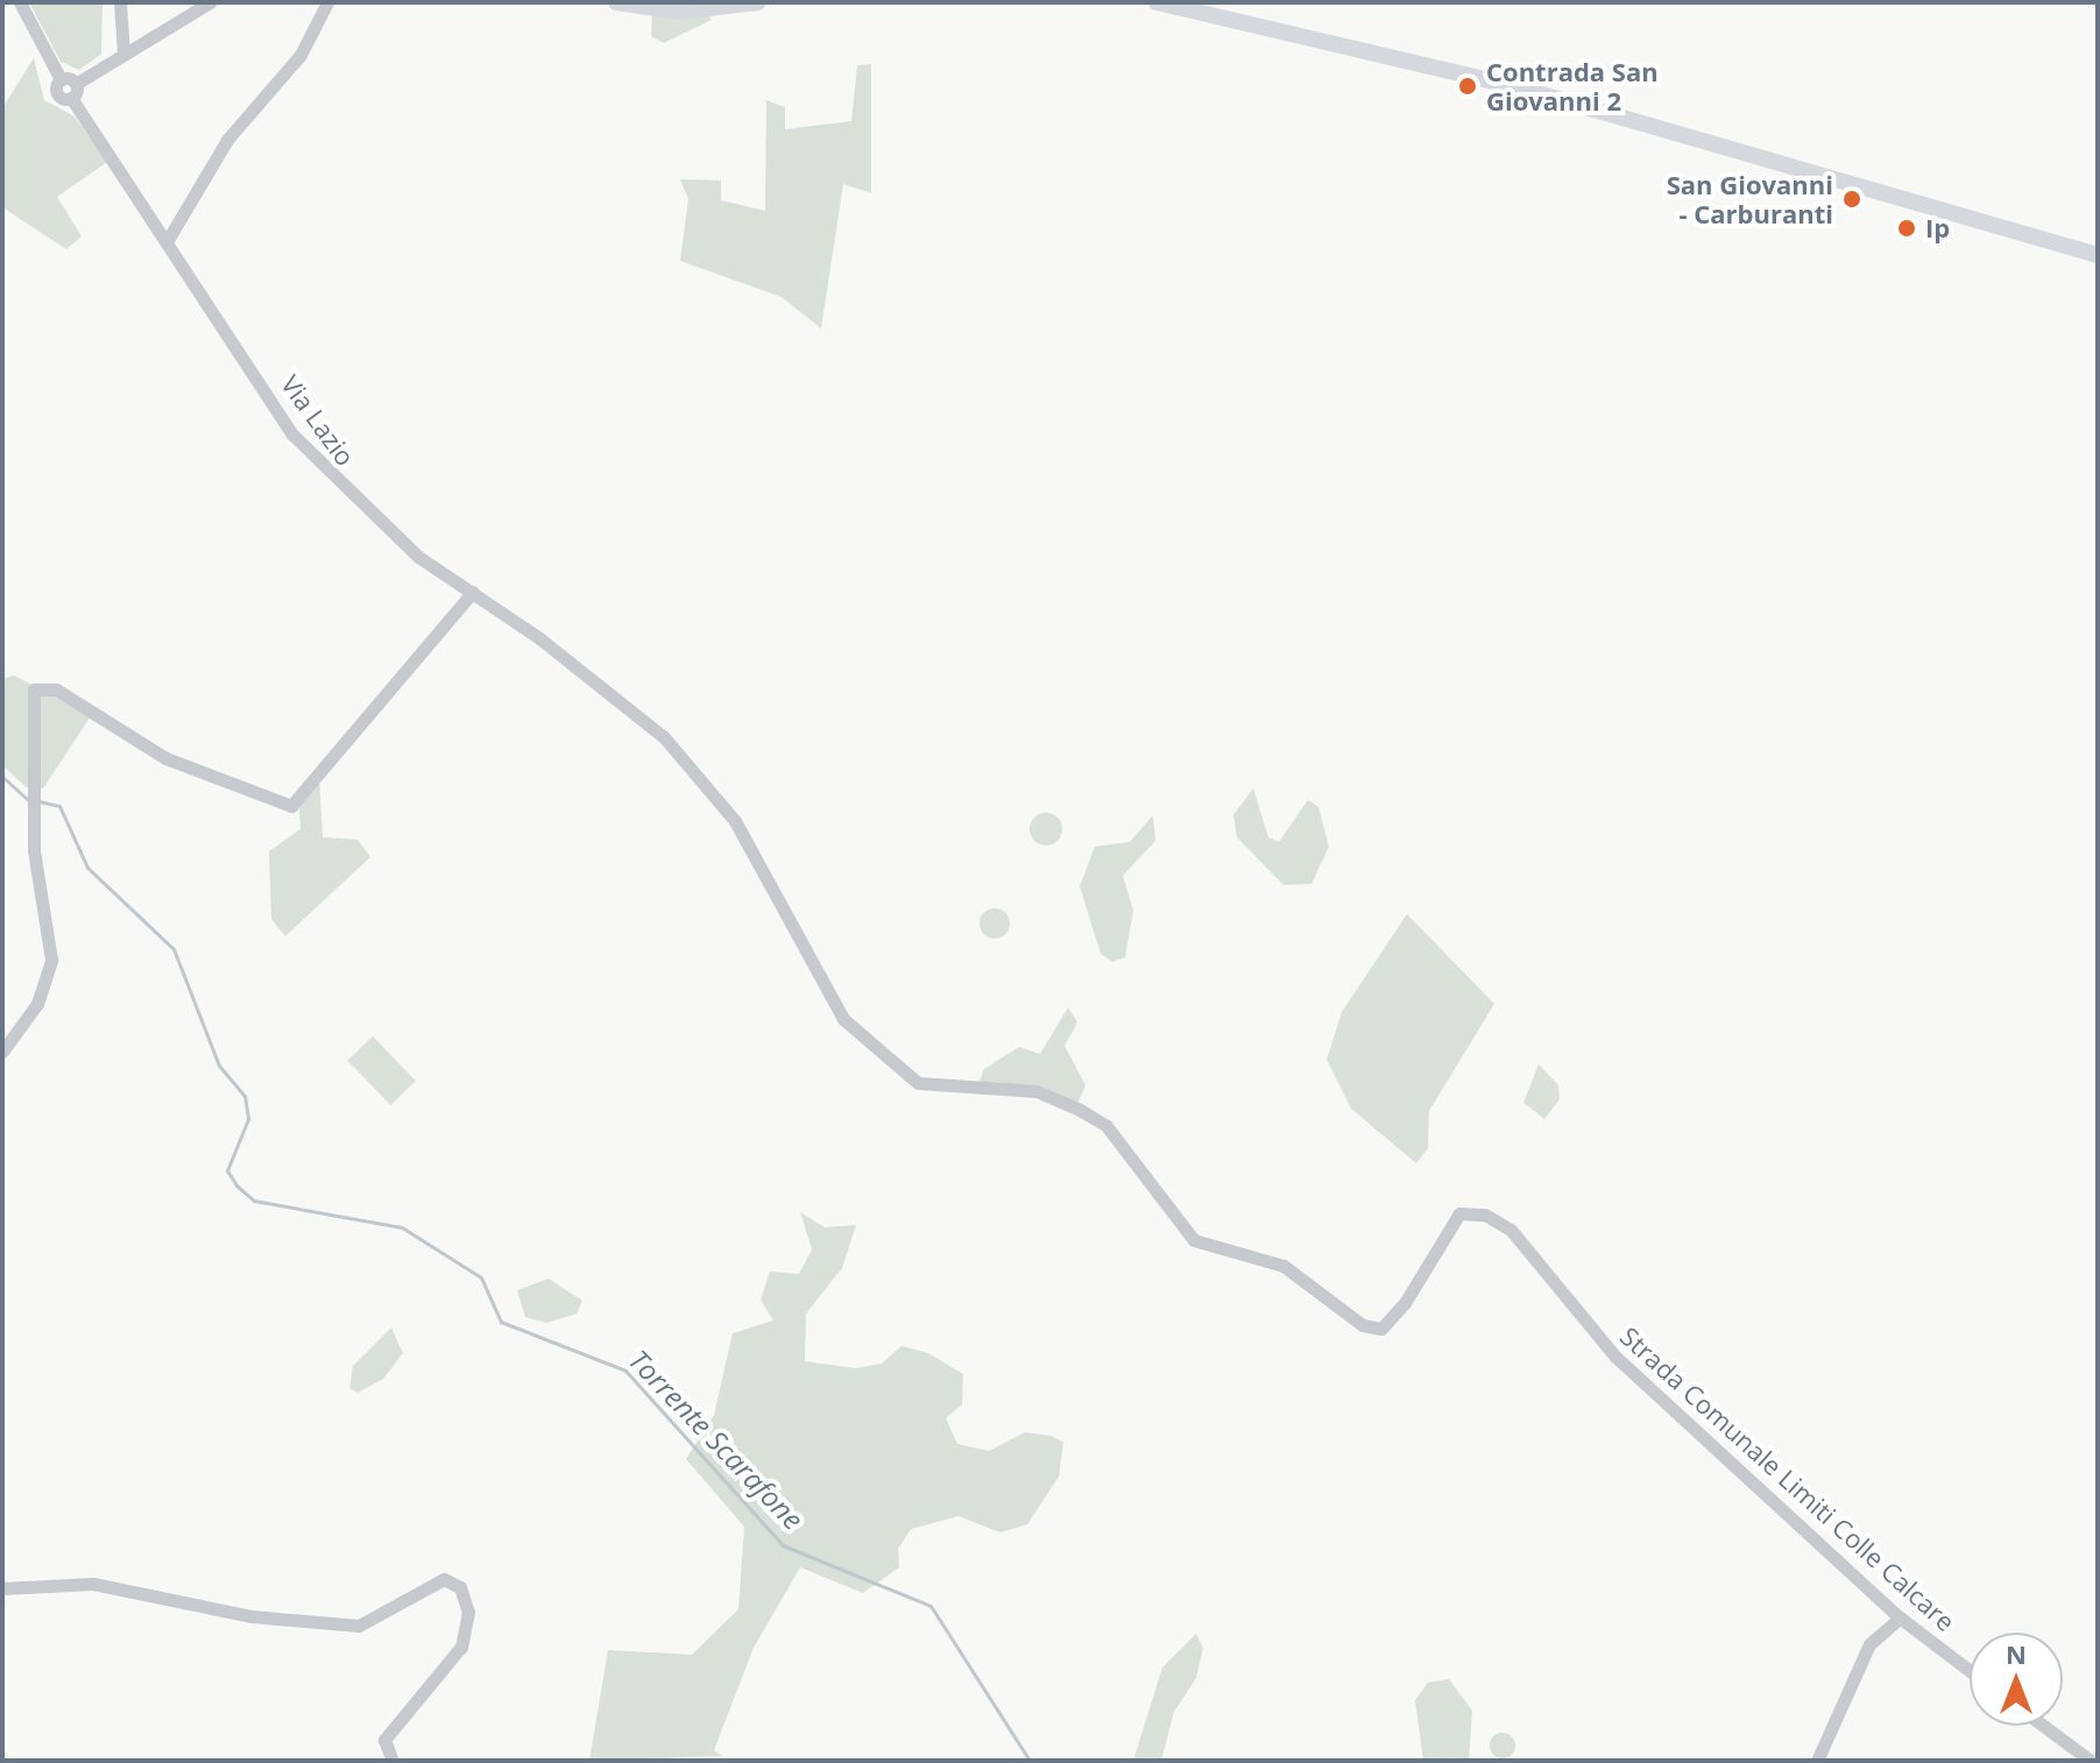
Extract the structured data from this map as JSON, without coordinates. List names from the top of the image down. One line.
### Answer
{"streets":{"street":["Via Lazio","Strada Comunale Limiti Colle Calcare"]},"crossings":[["Via Lazio","Strada Comunale Limiti Colle Calcare"]],"water":["Torrente Scarafone"],"places":["Contrada San Giovanni 2","San Giovanni - Carburanti","Ip"],"north":"top"}
